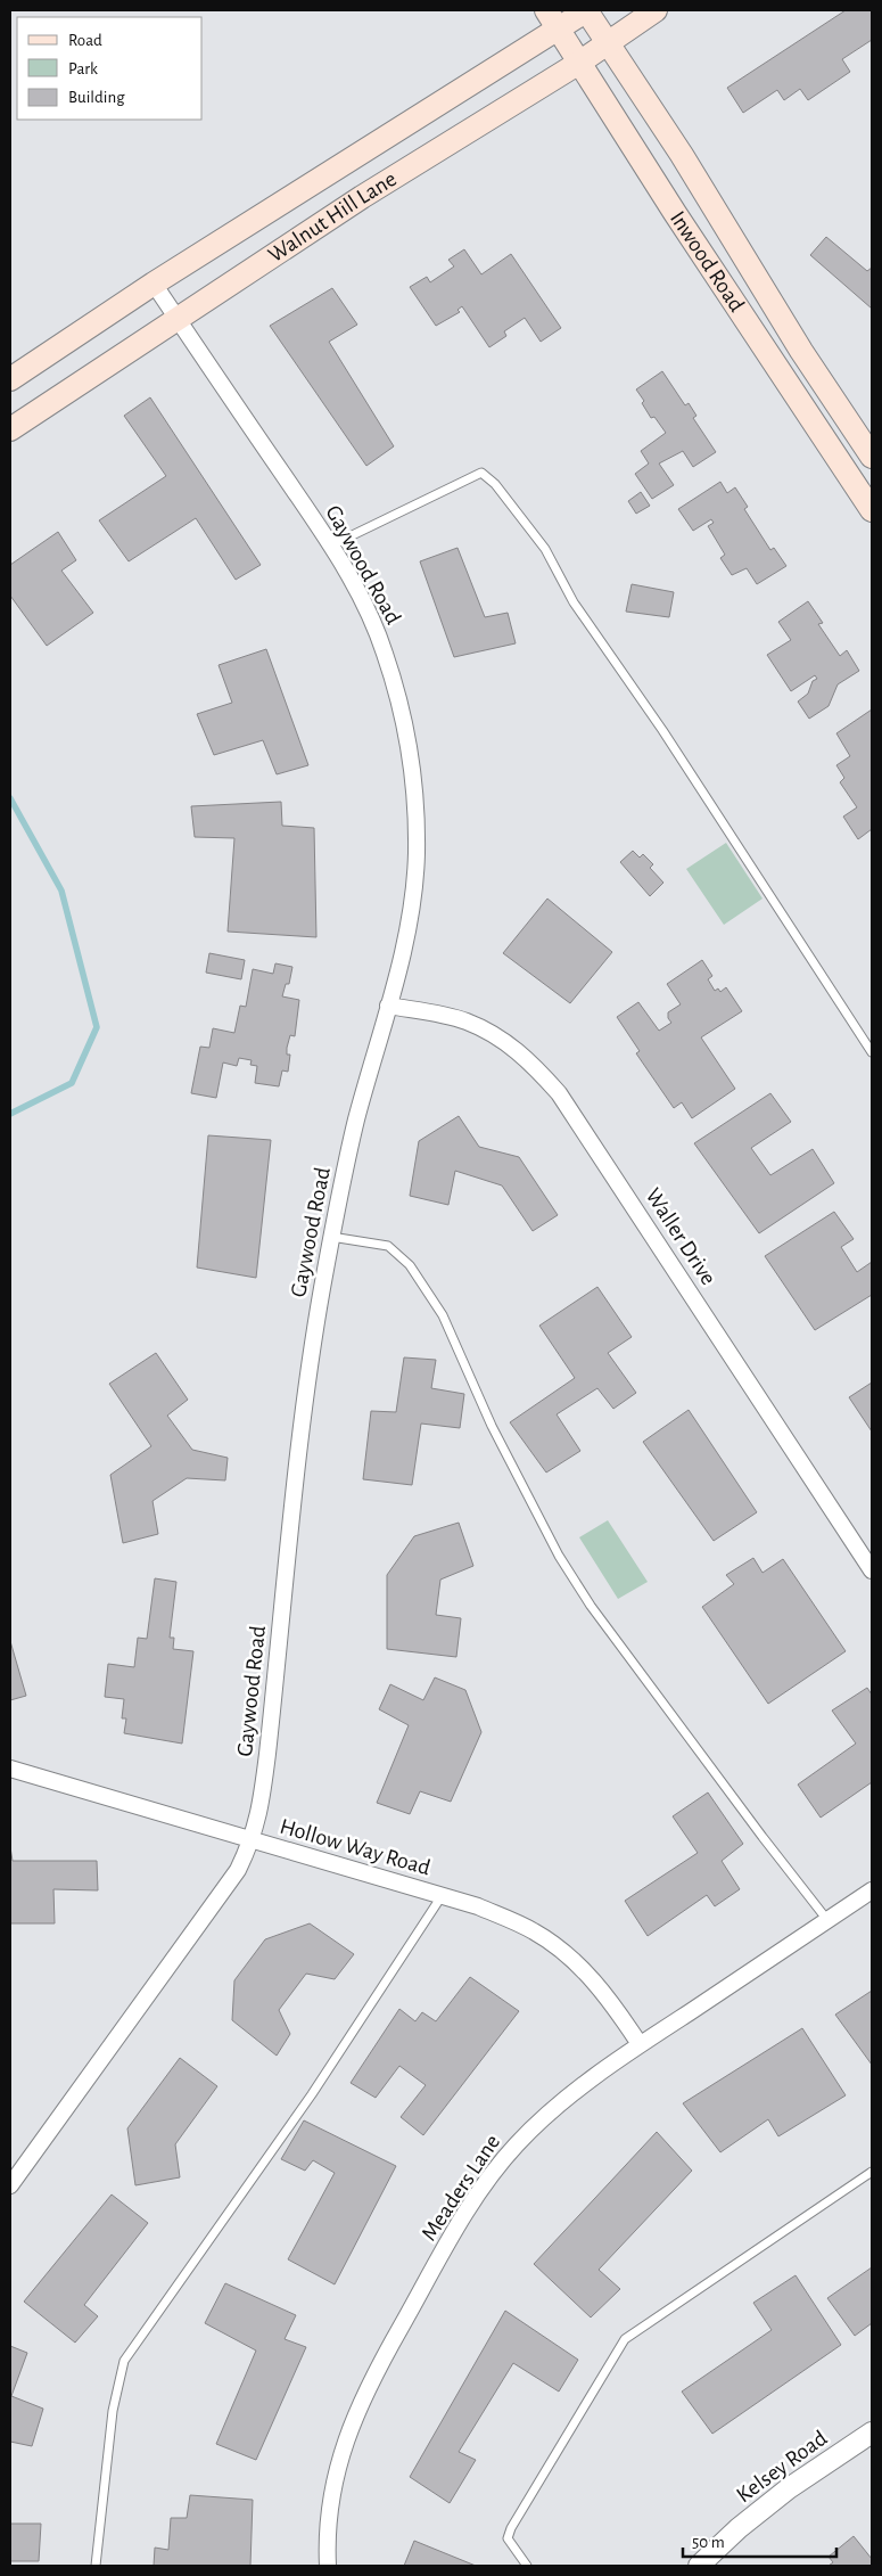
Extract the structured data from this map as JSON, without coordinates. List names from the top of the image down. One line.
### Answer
{"streets":{"main road":["Walnut Hill Lane","Inwood Road"],"street":["Gaywood Road","Waller Drive","Hollow Way Road","Meaders Lane","Kelsey Road"]},"crossings":[["Walnut Hill Lane","Inwood Road"],["Walnut Hill Lane","Gaywood Road"],["Gaywood Road","Waller Drive"],["Gaywood Road","Hollow Way Road"],["Hollow Way Road","Meaders Lane"]],"legend":["Road","Park","Building"],"scale_bar":"50 m"}
